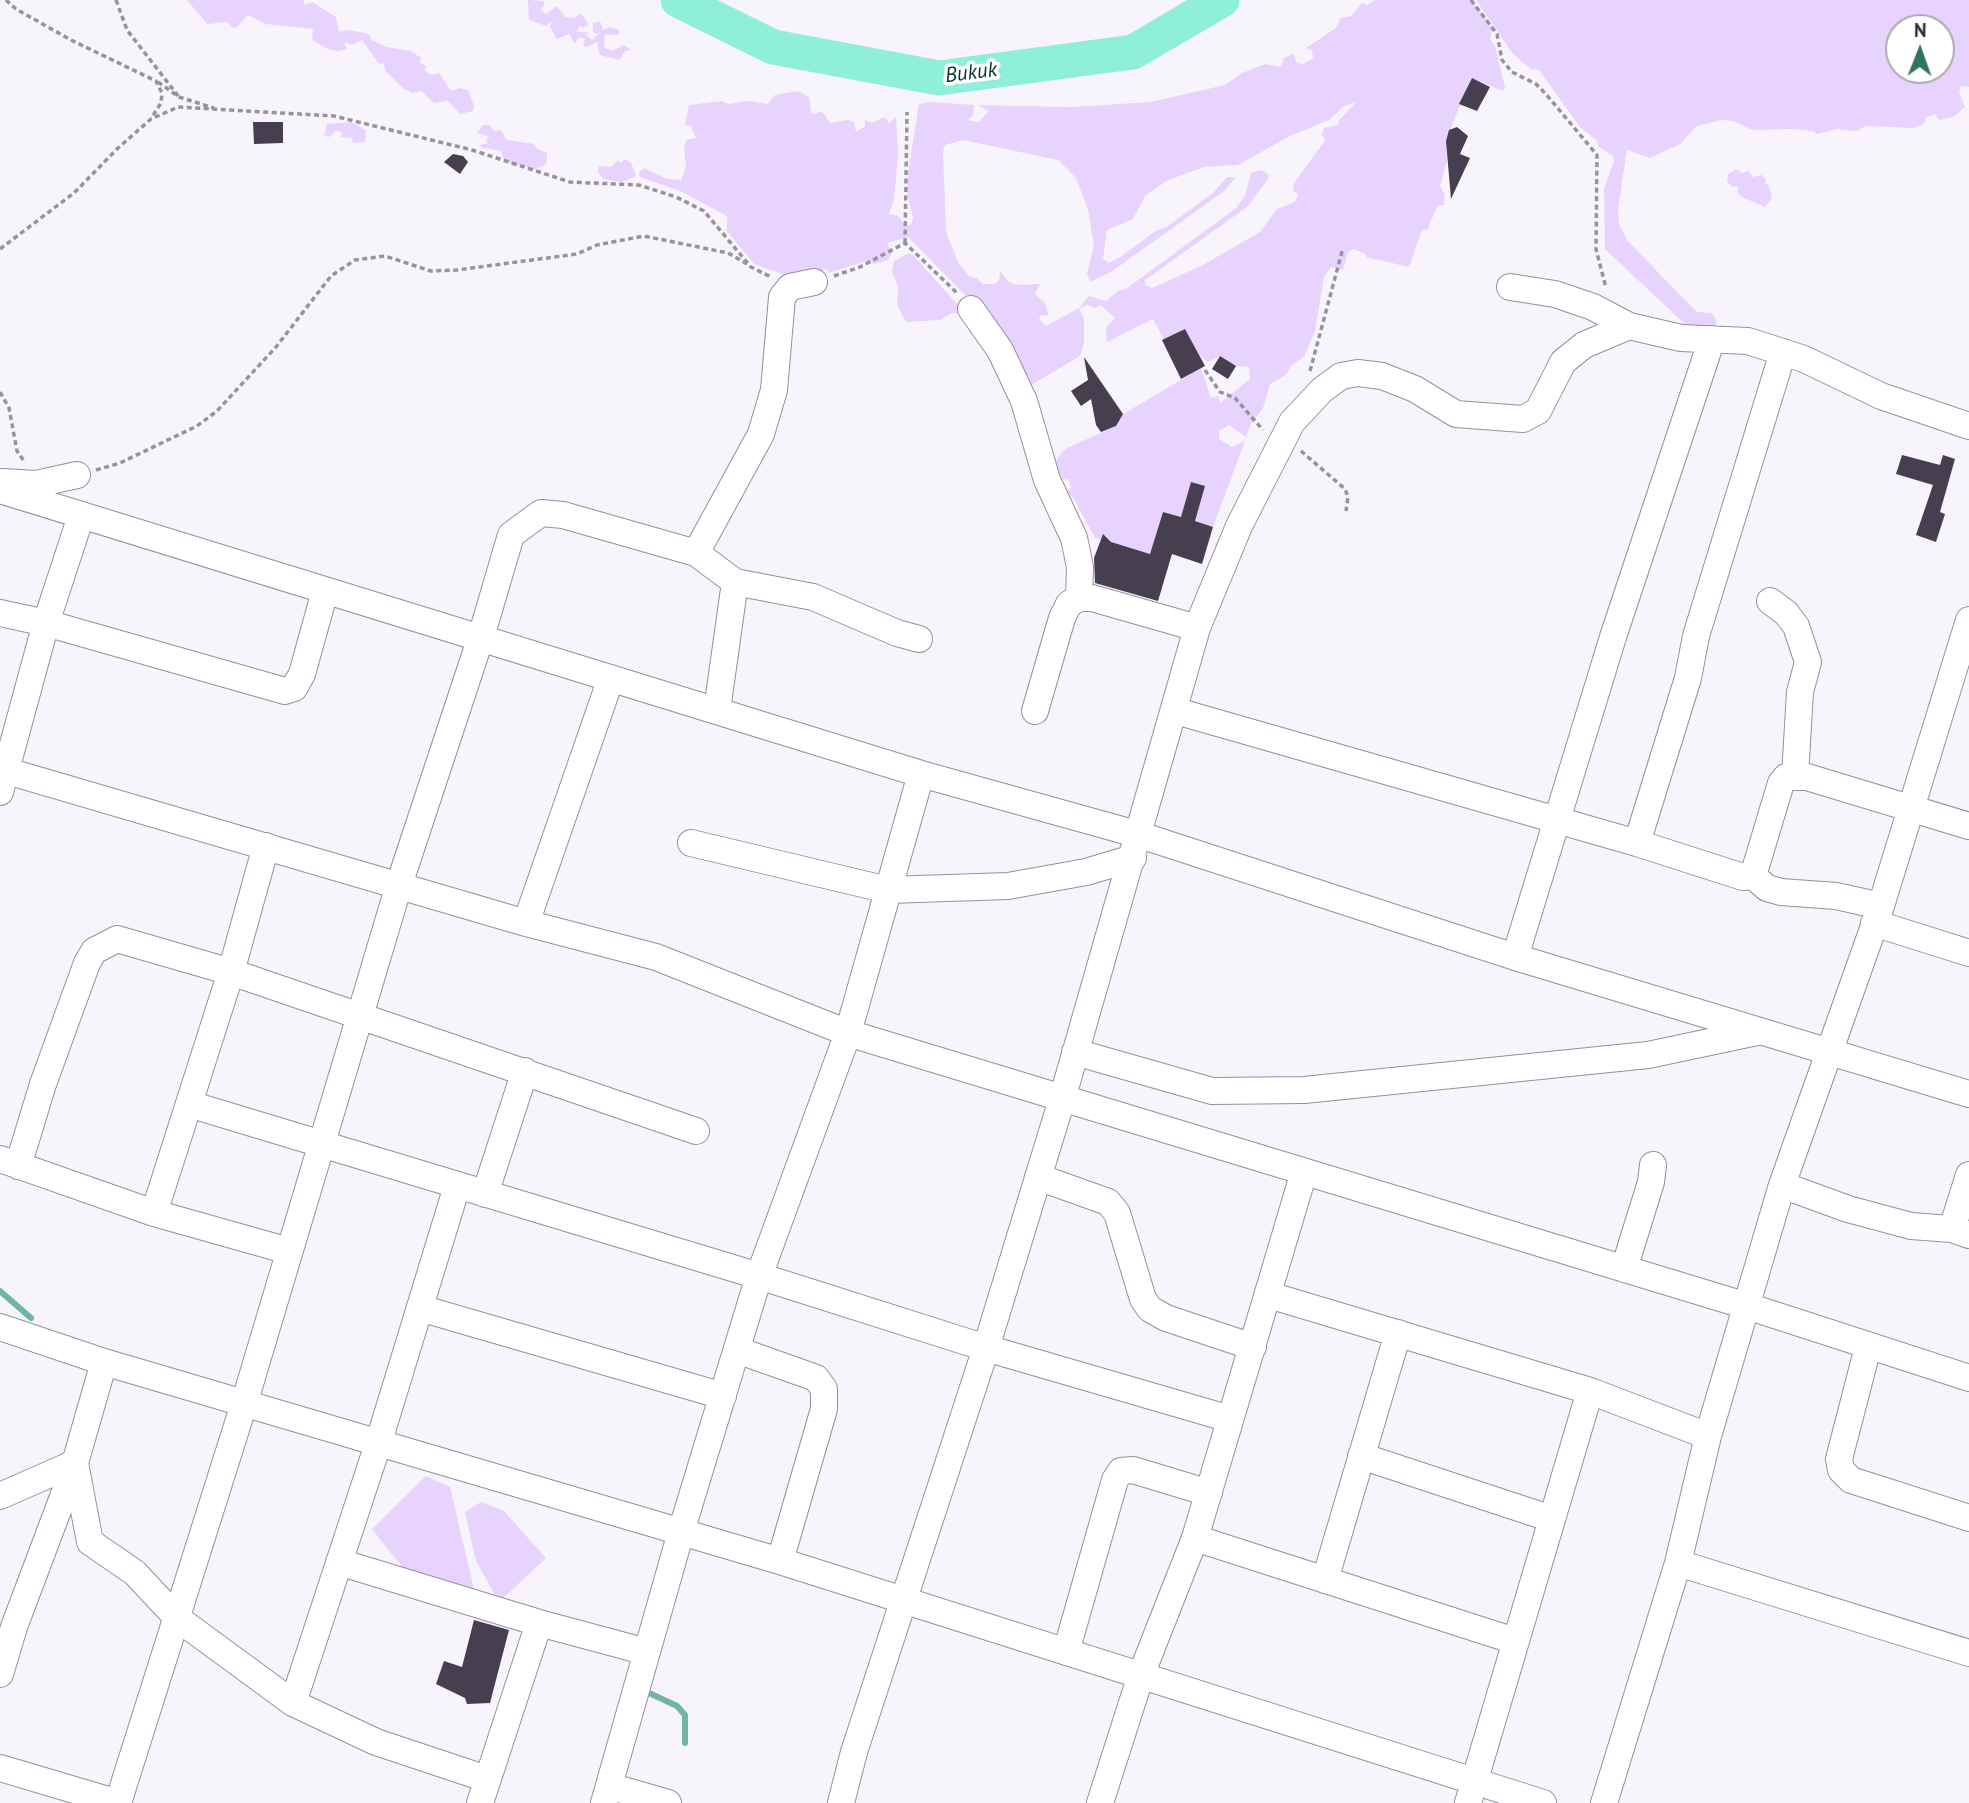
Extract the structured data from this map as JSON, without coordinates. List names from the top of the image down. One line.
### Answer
{"water":["Bukuk"],"north":"top"}
